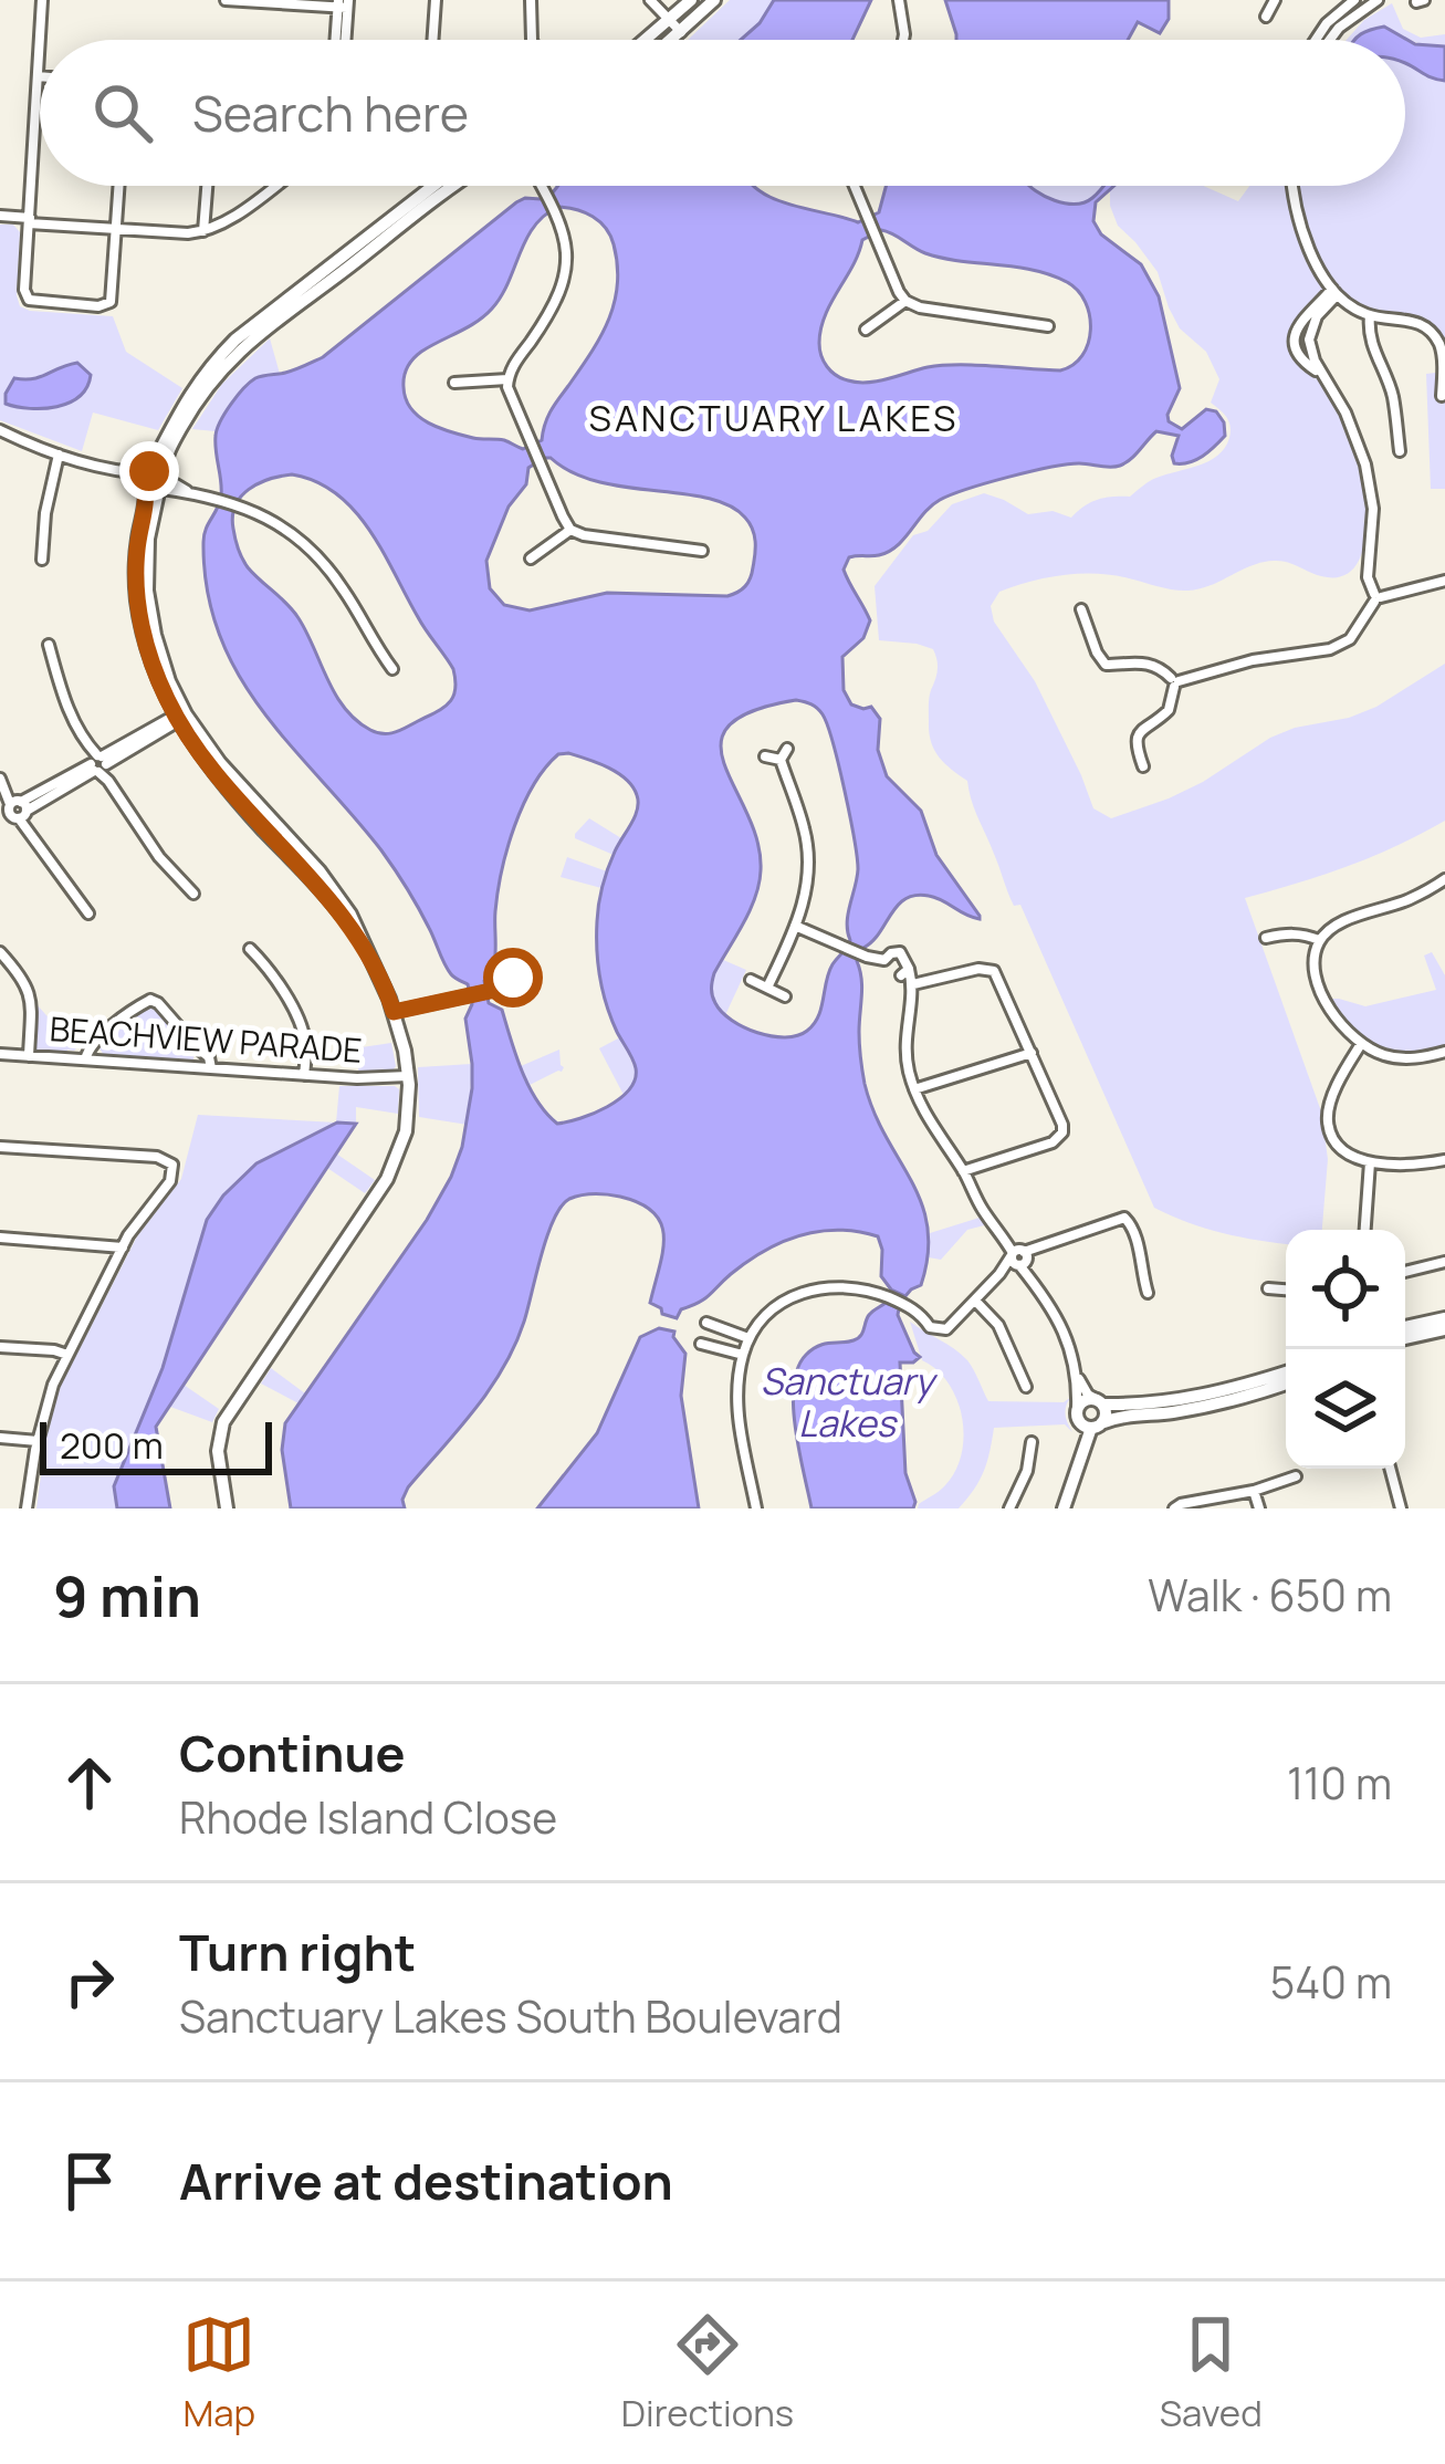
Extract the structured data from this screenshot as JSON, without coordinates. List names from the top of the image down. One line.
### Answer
{"streets":{"street":["BEACHVIEW PARADE"]},"districts":["SANCTUARY LAKES"],"water":["Sanctuary Lakes"],"scale_bar":"200 m","page":{"search":"Search here","scale":"200 m","heading":["9 min","Walk · 650 m"],"list":[["Continue","Rhode Island Close","110 m"],["Turn right","Sanctuary Lakes South Boulevard","540 m"],"Arrive at destination"],"nav":["Map","Directions","Saved"]}}
